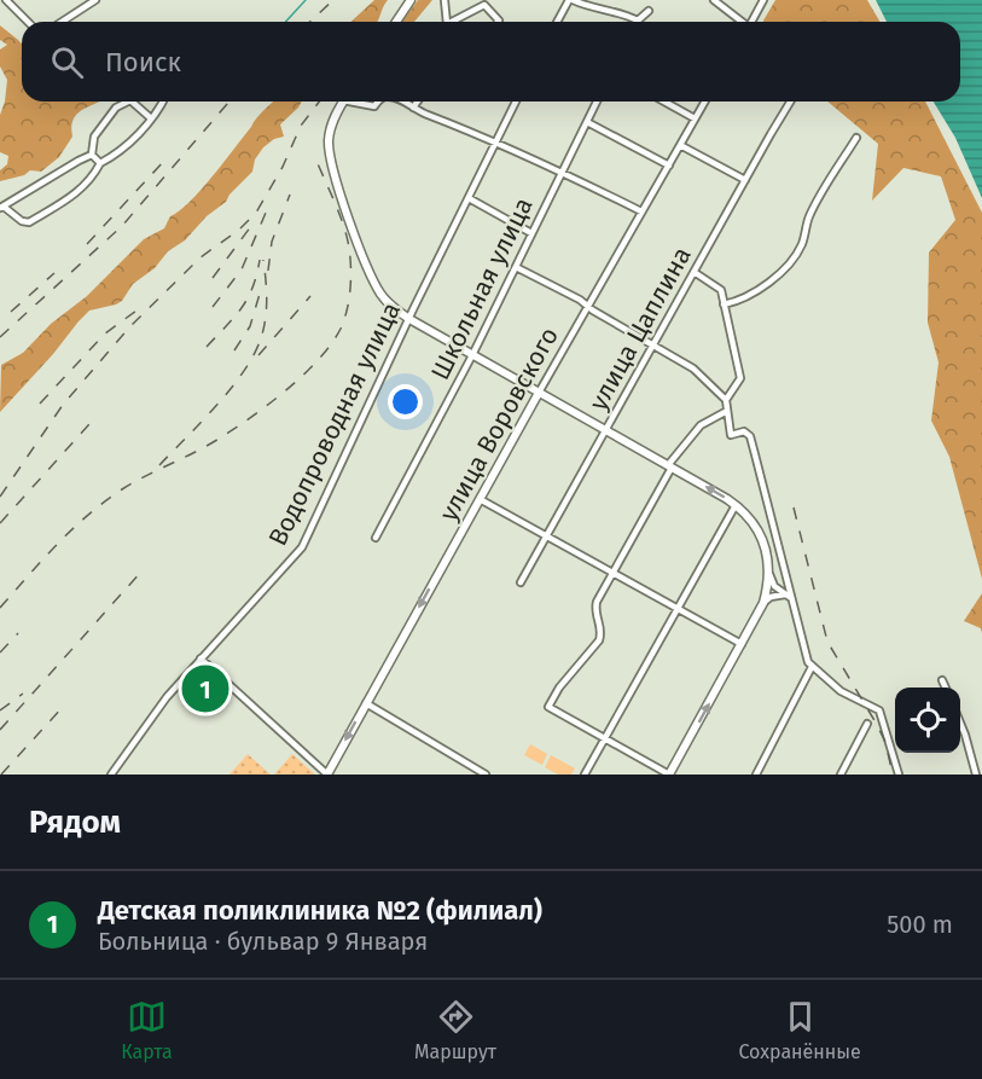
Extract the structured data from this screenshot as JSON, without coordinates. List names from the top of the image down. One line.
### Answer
{"streets":{"main road":["улица Воровского"],"street":["Школьная улица","улица Цаплина","Водопроводная улица"]},"one_way":["улица Воровского"],"page":{"search":"Поиск","pins":"1","heading":"Рядом","list":[{"mark":"1","name":"Детская поликлиника №2 (филиал)","note":"Больница · бульвар 9 Января","value":"500 m"}],"nav":["Карта","Маршрут","Сохранённые"]}}
